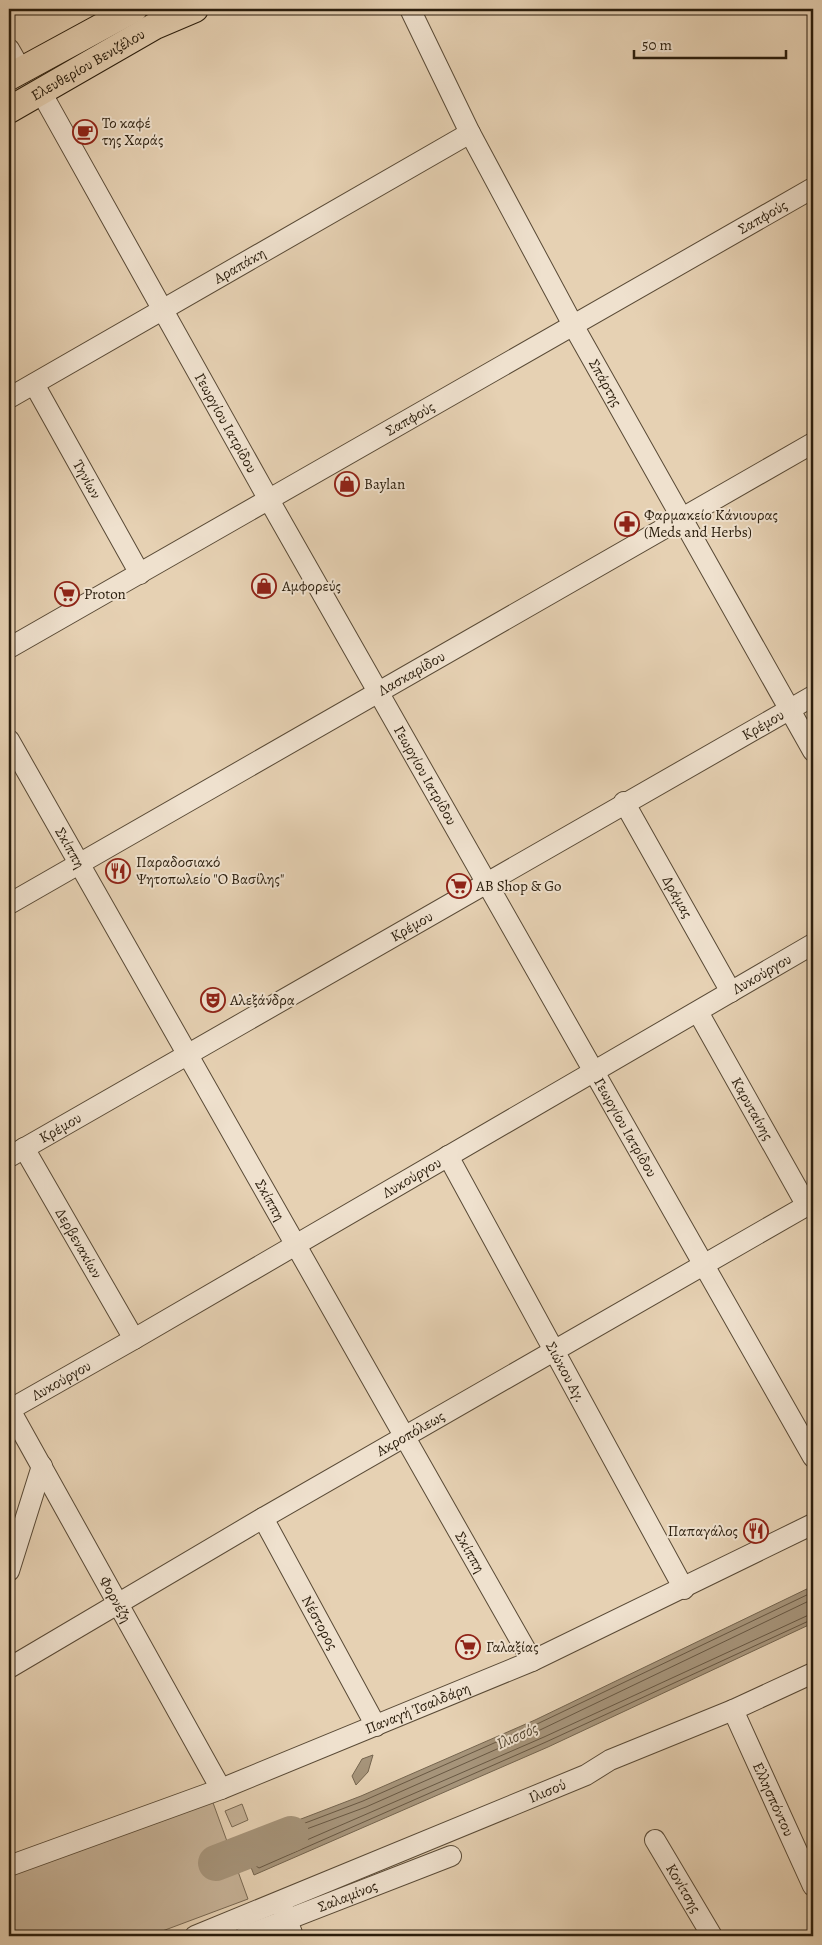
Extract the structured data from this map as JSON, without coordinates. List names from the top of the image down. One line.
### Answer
{"streets":{"main road":["Ελευθερίου Βενιζέλου"],"street":["Σαπφούς","Αραπάκη","Σπάρτης","Γεωργίου Ιατρίδου","Τηνίων","Λασκαρίδου","Κρέμου","Σκίππη","Δράμας","Λυκούργου","Καρυταίνης","Δερβενακίων","Σιώκου Αγ.","Ακροπόλεως","Φορνέζη","Νέστορος","Παναγή Τσαλδάρη","Ιλισού","Ελλησπόντου","Κονίτσης","Σαλαμίνος"]},"crossings":[["Ελευθερίου Βενιζέλου","Γεωργίου Ιατρίδου"],["Σαπφούς","Σπάρτης"],["Σαπφούς","Γεωργίου Ιατρίδου"],["Σαπφούς","Τηνίων"],["Αραπάκη","Σπάρτης"],["Αραπάκη","Γεωργίου Ιατρίδου"],["Αραπάκη","Τηνίων"],["Σπάρτης","Λασκαρίδου"],["Σπάρτης","Κρέμου"],["Γεωργίου Ιατρίδου","Λασκαρίδου"],["Γεωργίου Ιατρίδου","Κρέμου"],["Γεωργίου Ιατρίδου","Λυκούργου"],["Γεωργίου Ιατρίδου","Ακροπόλεως"],["Λασκαρίδου","Σκίππη"],["Κρέμου","Σκίππη"],["Κρέμου","Δράμας"],["Κρέμου","Δερβενακίων"],["Σκίππη","Λυκούργου"],["Σκίππη","Ακροπόλεως"],["Σκίππη","Παναγή Τσαλδάρη"],["Δράμας","Λυκούργου"],["Λυκούργου","Καρυταίνης"],["Λυκούργου","Δερβενακίων"],["Λυκούργου","Σιώκου Αγ."],["Λυκούργου","Φορνέζη"],["Καρυταίνης","Ακροπόλεως"],["Σιώκου Αγ.","Ακροπόλεως"],["Σιώκου Αγ.","Παναγή Τσαλδάρη"],["Ακροπόλεως","Φορνέζη"],["Ακροπόλεως","Νέστορος"],["Φορνέζη","Παναγή Τσαλδάρη"],["Νέστορος","Παναγή Τσαλδάρη"],["Ιλισού","Ελλησπόντου"],["Ιλισού","Σαλαμίνος"]],"water":["Ιλισσός"],"places":{"cafe":["Το καφέ της Χαράς"],"shop":["Baylan","Αμφορεύς"],"pharmacy":["Φαρμακείο Κάνιουρας (Meds and Herbs)"],"supermarket":["Proton","AB Shop & Go","Γαλαξίας"],"restaurant":["Παραδοσιακό Ψητοπωλείο \"Ο Βασίλης\"","Παπαγάλος"],"theatre":["Αλεξάνδρα"]},"scale_bar":"50 m"}
